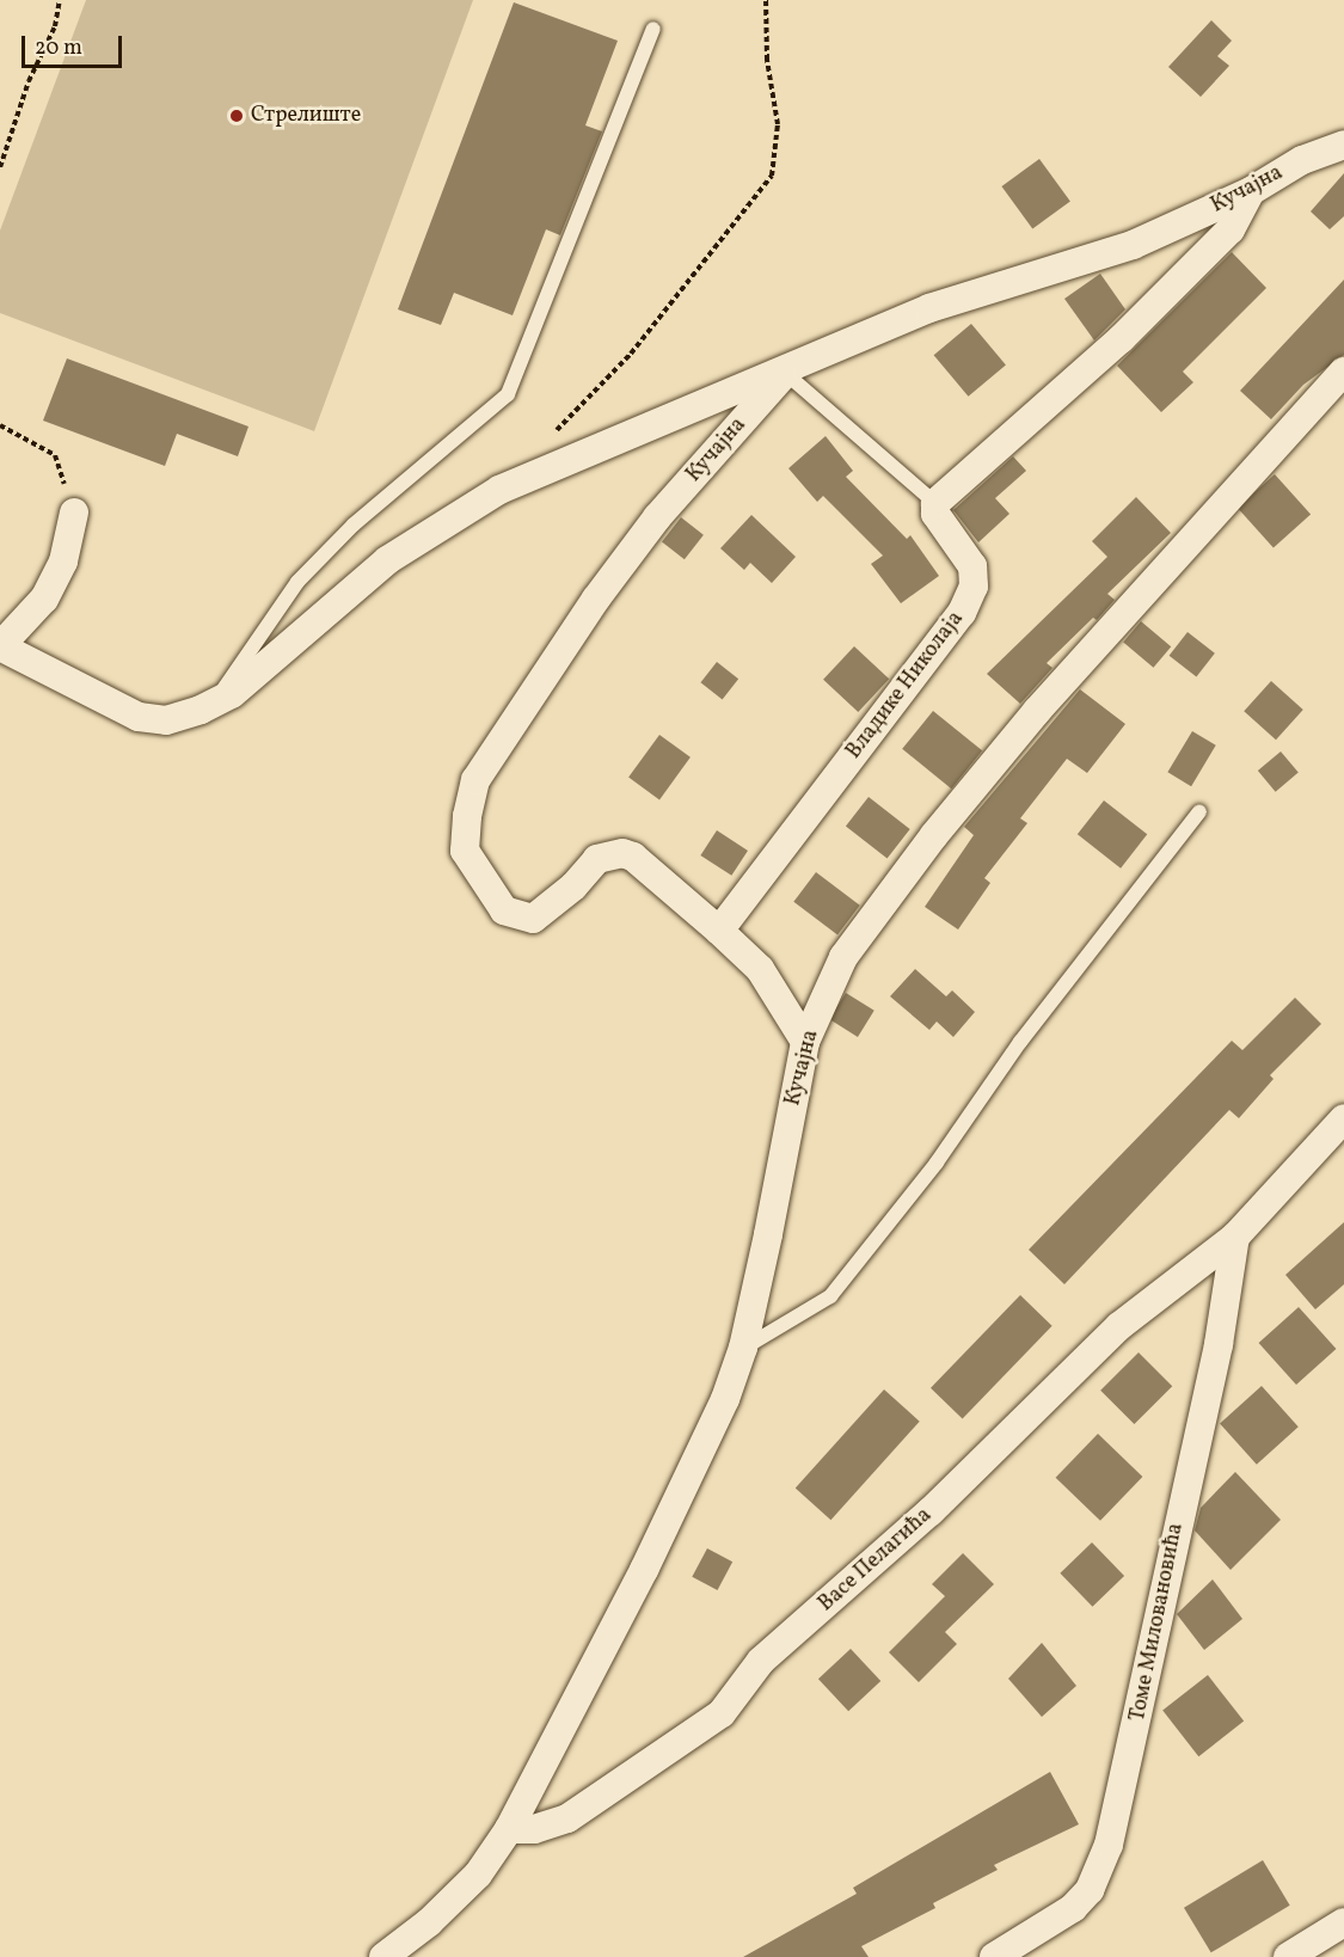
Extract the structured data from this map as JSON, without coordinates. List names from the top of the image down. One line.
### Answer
{"streets":{"street":["Кучајна","Владике Николаја","Васе Пелагића","Томе Миловановића"]},"crossings":[["Кучајна","Владике Николаја"],["Кучајна","Васе Пелагића"],["Васе Пелагића","Томе Миловановића"]],"places":["Стрелиште"],"scale_bar":"20 m"}
